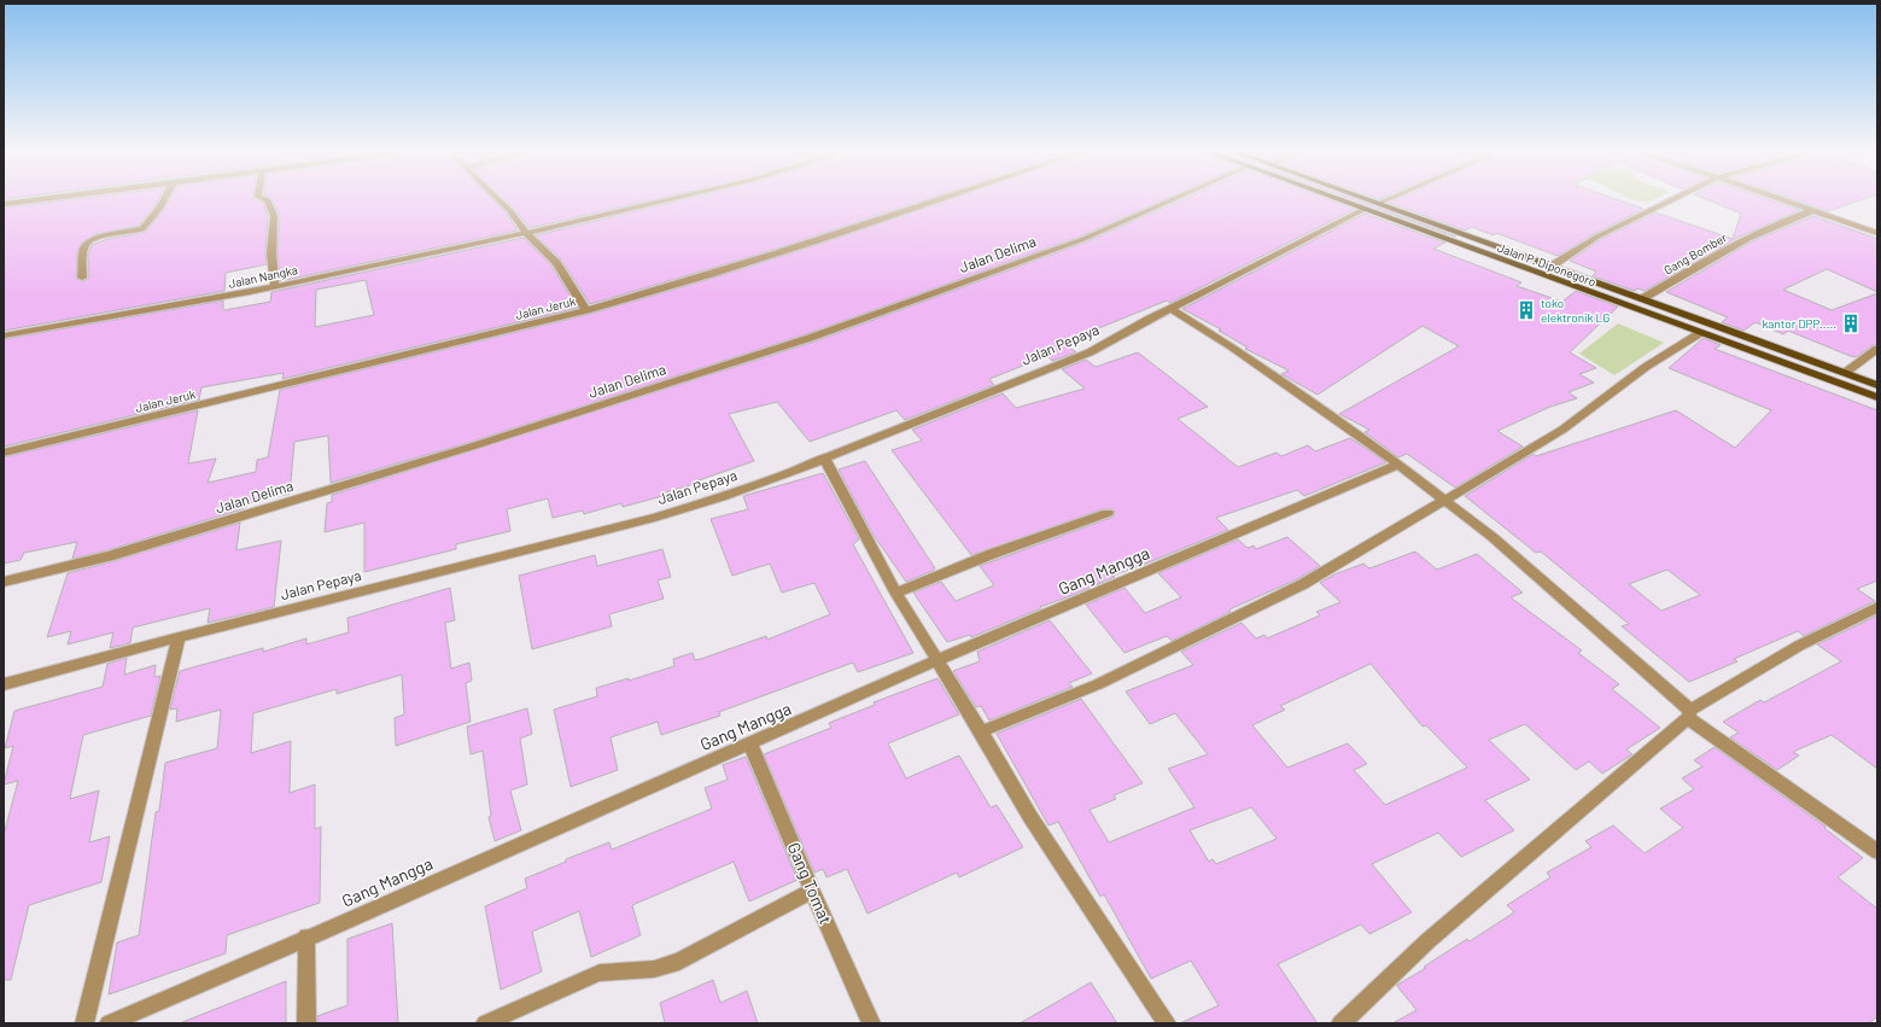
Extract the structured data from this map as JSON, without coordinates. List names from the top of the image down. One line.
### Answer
{"streets":{"main road":["Jalan P. Diponegoro"],"street":["Gang Bomber","Jalan Delima","Jalan Nangka","Jalan Jeruk","Jalan Pepaya","Gang Mangga","Gang Tomat"]},"crossings":[["Jalan P. Diponegoro","Jalan Pepaya"],["Gang Mangga","Gang Tomat"]],"places":{"building":["toko elektronik LG","kantor DPP....."]}}
